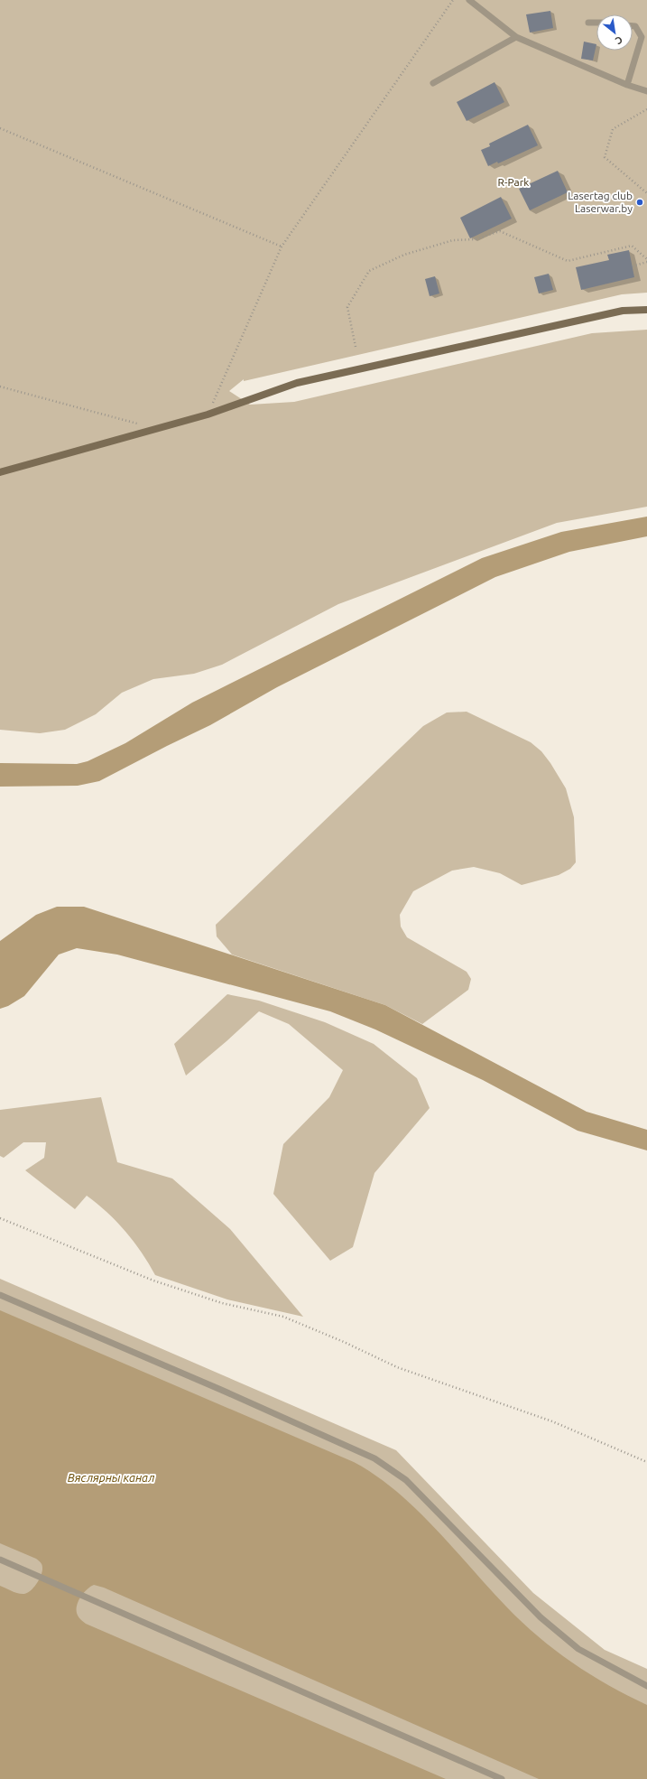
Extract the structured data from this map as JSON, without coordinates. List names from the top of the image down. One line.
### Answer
{"water":["Вяслярны канал"],"parks":["R-Park"],"places":["Lasertag club Laserwar.by"],"north":"bottom right"}
